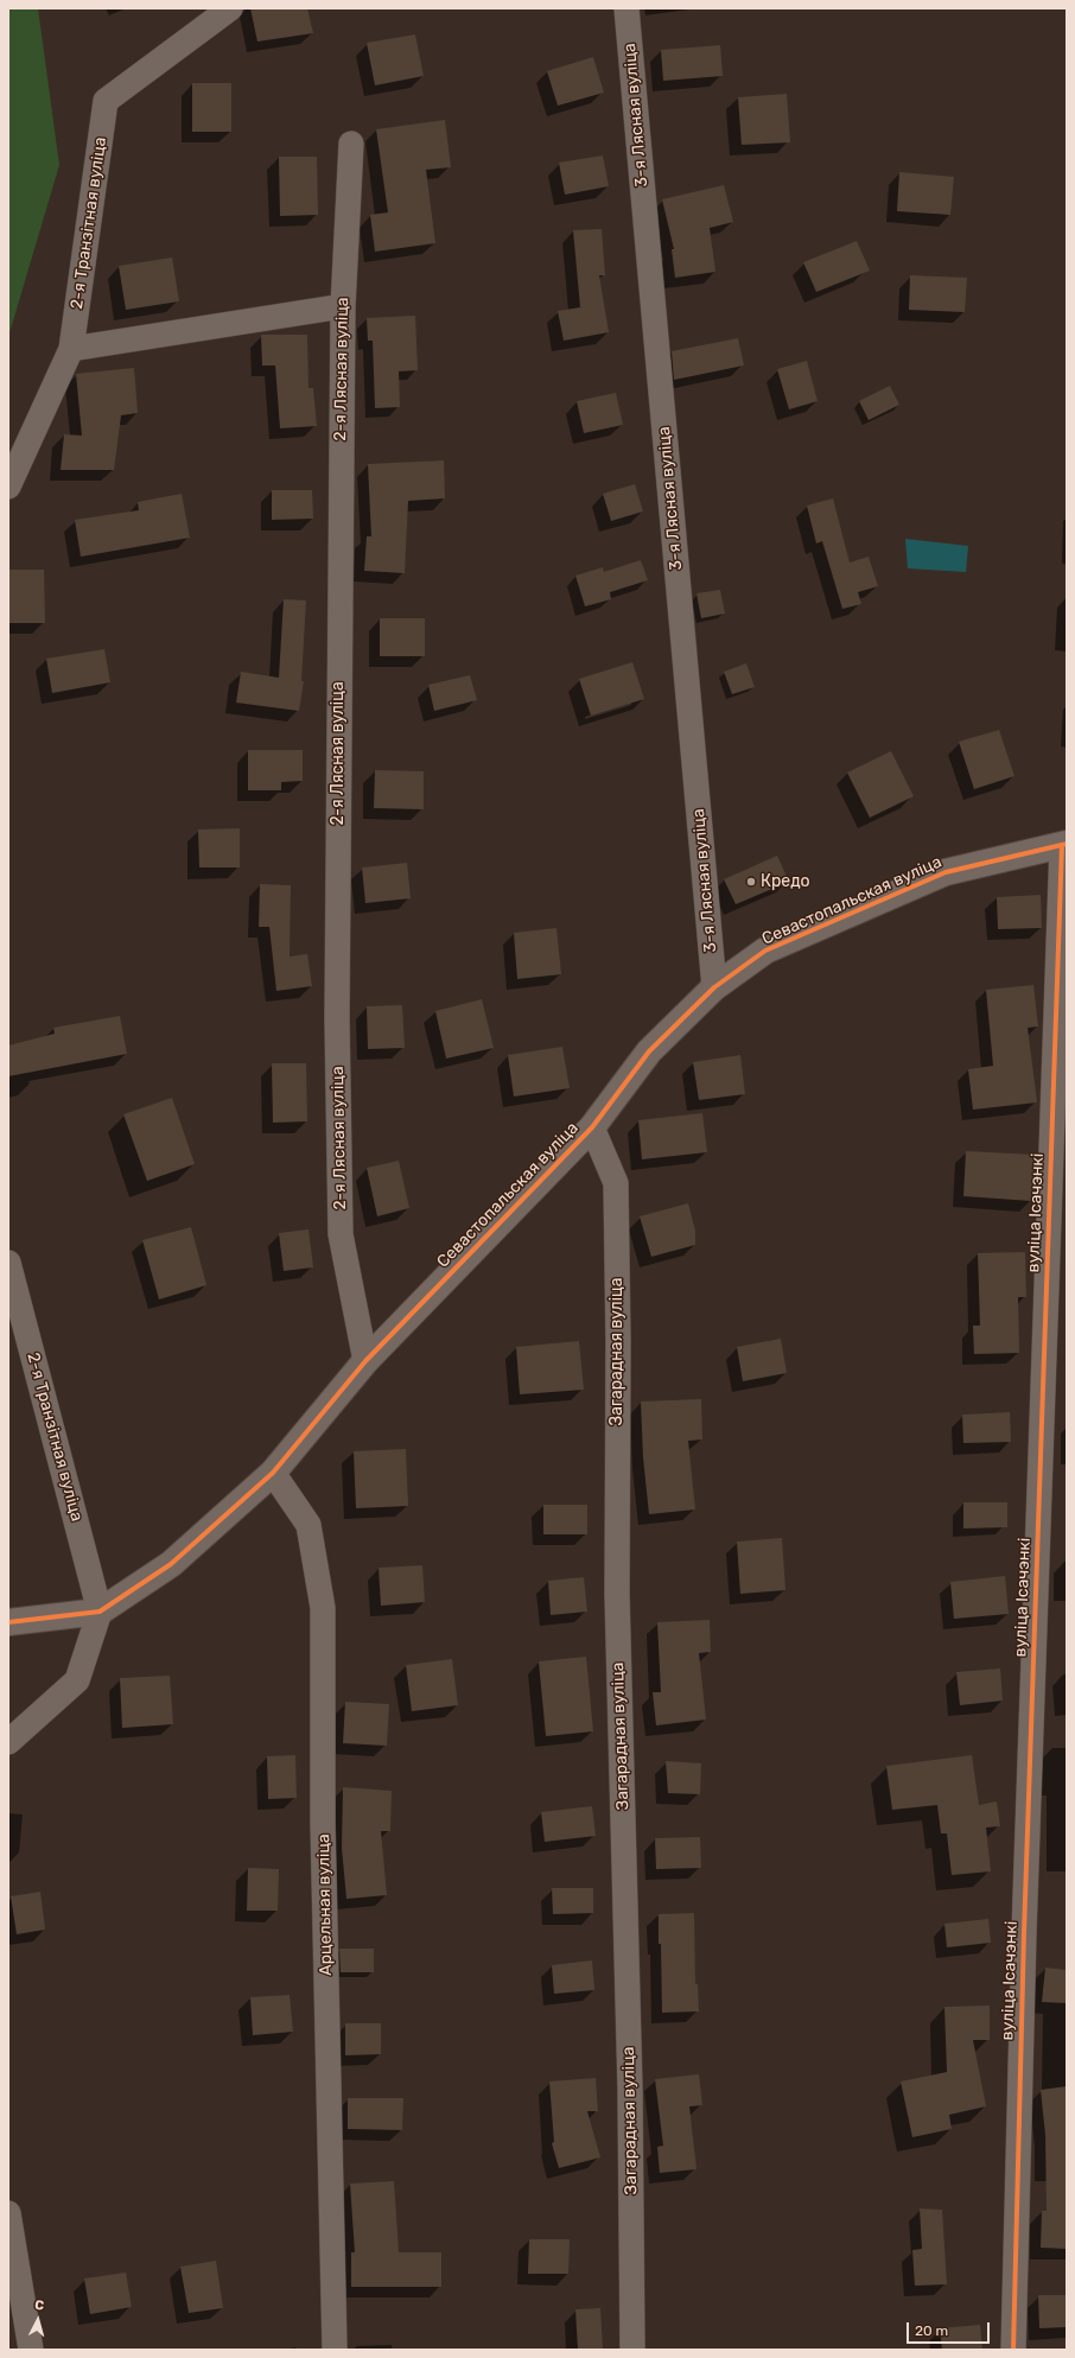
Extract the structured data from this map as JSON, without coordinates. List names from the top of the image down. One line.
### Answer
{"streets":{"street":["3-я Лясная вуліца","2-я Транзітная вуліца","2-я Лясная вуліца","Севастопальская вуліца","вуліца Ісачэнкі","Загарадная вуліца","Арцельная вуліца"]},"crossings":[["3-я Лясная вуліца","Севастопальская вуліца"],["2-я Транзітная вуліца","Севастопальская вуліца"],["2-я Лясная вуліца","Севастопальская вуліца"],["Севастопальская вуліца","вуліца Ісачэнкі"],["Севастопальская вуліца","Загарадная вуліца"],["Севастопальская вуліца","Арцельная вуліца"]],"places":["Кредо"],"scale_bar":"20 m","north":"top"}
